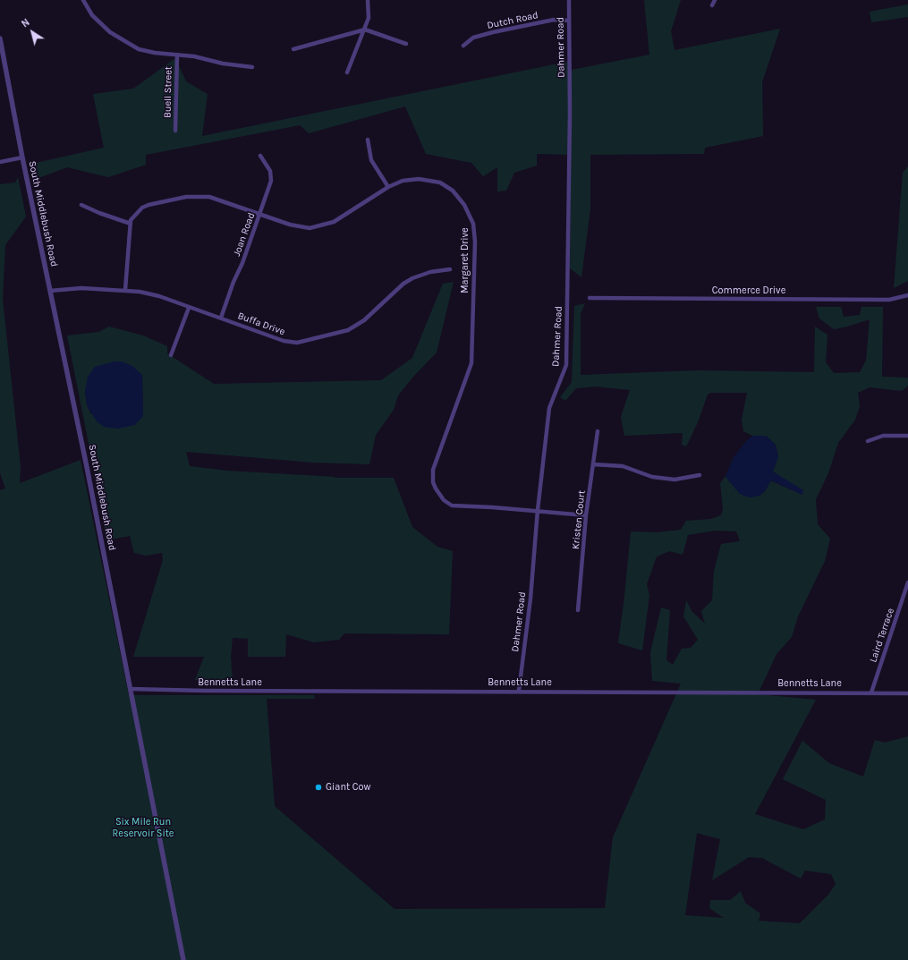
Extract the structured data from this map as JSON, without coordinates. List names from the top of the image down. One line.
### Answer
{"streets":{"street":["Dutch Road","Dahmer Road","Buell Street","South Middlebush Road","Joan Road","Margaret Drive","Commerce Drive","Buffa Drive","Kristen Court","Laird Terrace","Bennetts Lane"]},"crossings":[["Dutch Road","Dahmer Road"],["Dahmer Road","Margaret Drive"],["Dahmer Road","Bennetts Lane"],["South Middlebush Road","Buffa Drive"],["South Middlebush Road","Bennetts Lane"],["Joan Road","Margaret Drive"],["Joan Road","Buffa Drive"],["Margaret Drive","Buffa Drive"],["Margaret Drive","Kristen Court"],["Laird Terrace","Bennetts Lane"]],"parks":["Six Mile Run Reservoir Site"],"places":["Giant Cow"],"north":"top left"}
